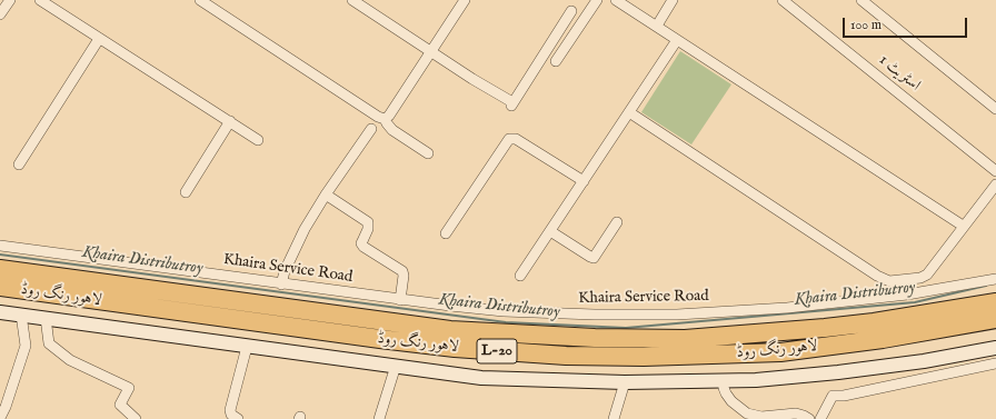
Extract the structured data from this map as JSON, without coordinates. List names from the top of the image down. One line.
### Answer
{"streets":{"highway":["لاہور رنگ روڈ","L-20"],"street":["اسٹریٹ 1","Khaira Service Road"]},"water":["Khaira Distributroy"],"scale_bar":"100 m"}
